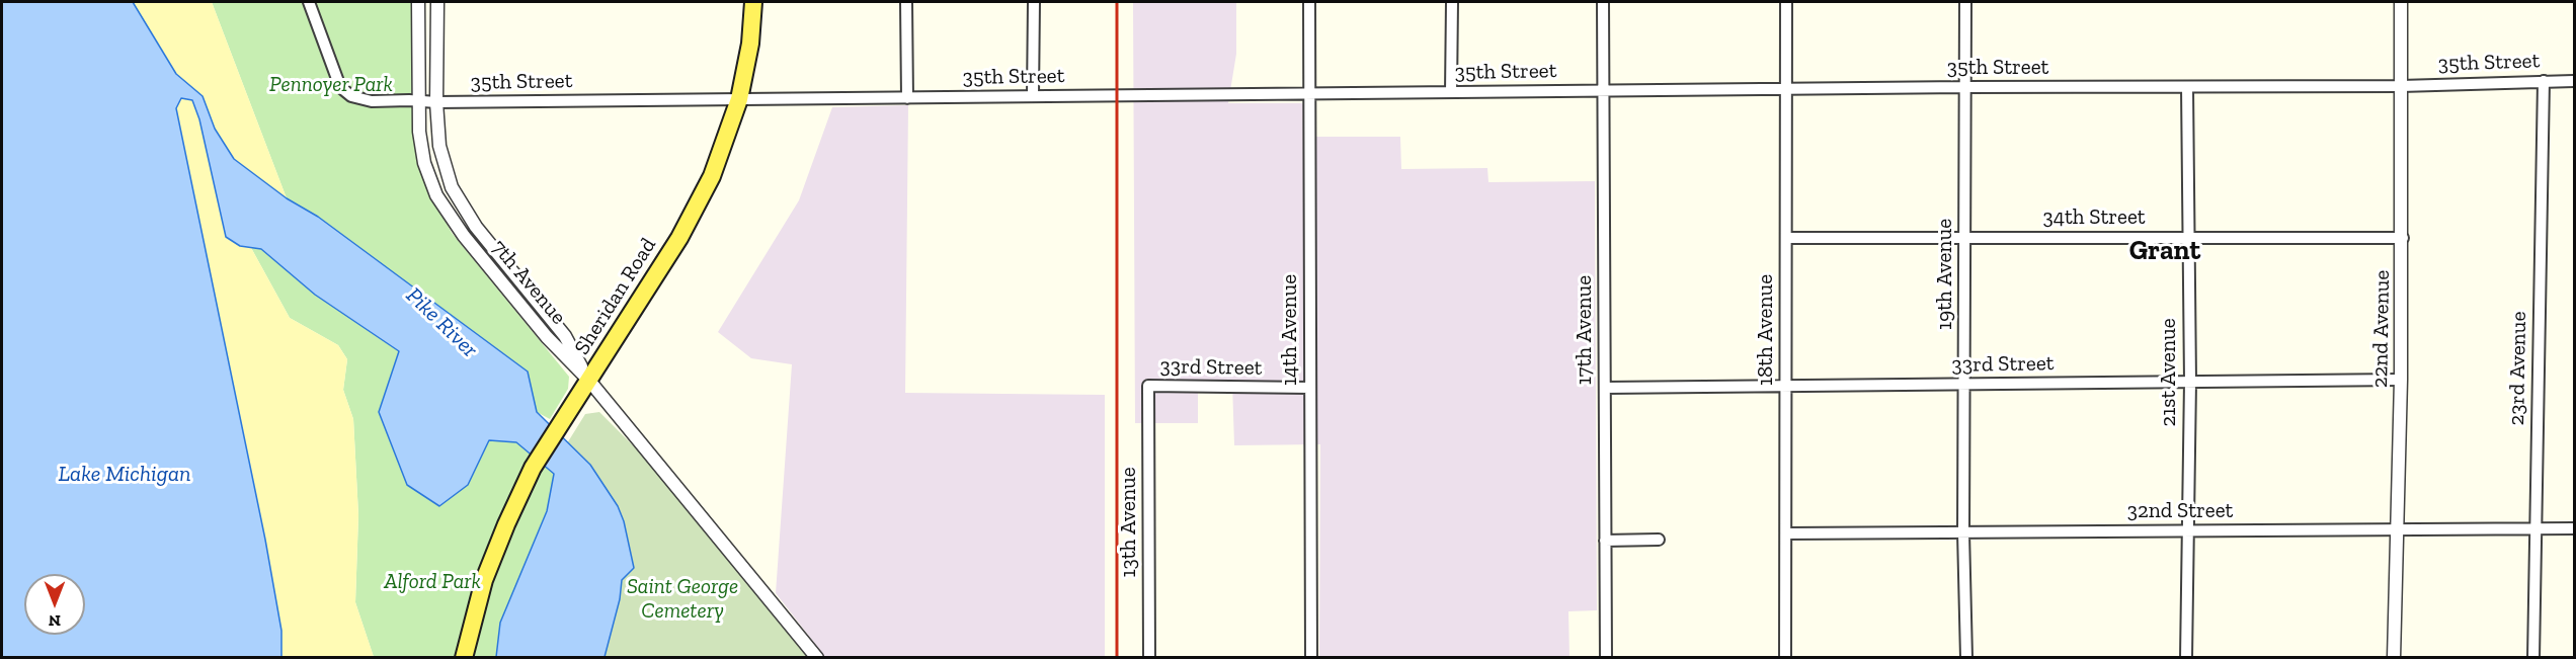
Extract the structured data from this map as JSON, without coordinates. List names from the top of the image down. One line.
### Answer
{"streets":{"main road":["Sheridan Road"],"street":["35th Street","34th Street","19th Avenue","7th Avenue","22nd Avenue","14th Avenue","17th Avenue","18th Avenue","33rd Street","23rd Avenue","21st Avenue","32nd Street","13th Avenue"]},"crossings":[["35th Street","19th Avenue"],["35th Street","7th Avenue"],["35th Street","Sheridan Road"],["35th Street","22nd Avenue"],["35th Street","14th Avenue"],["35th Street","17th Avenue"],["35th Street","18th Avenue"],["35th Street","23rd Avenue"],["35th Street","21st Avenue"],["34th Street","19th Avenue"],["34th Street","22nd Avenue"],["34th Street","18th Avenue"],["34th Street","21st Avenue"],["19th Avenue","33rd Street"],["19th Avenue","32nd Street"],["7th Avenue","Sheridan Road"],["22nd Avenue","33rd Street"],["22nd Avenue","32nd Street"],["14th Avenue","33rd Street"],["17th Avenue","33rd Street"],["18th Avenue","33rd Street"],["18th Avenue","32nd Street"],["33rd Street","21st Avenue"],["33rd Street","13th Avenue"],["23rd Avenue","32nd Street"],["21st Avenue","32nd Street"]],"districts":["Grant"],"water":["Pike River","Lake Michigan"],"parks":["Pennoyer Park","Alford Park","Saint George Cemetery"],"north":"bottom"}
